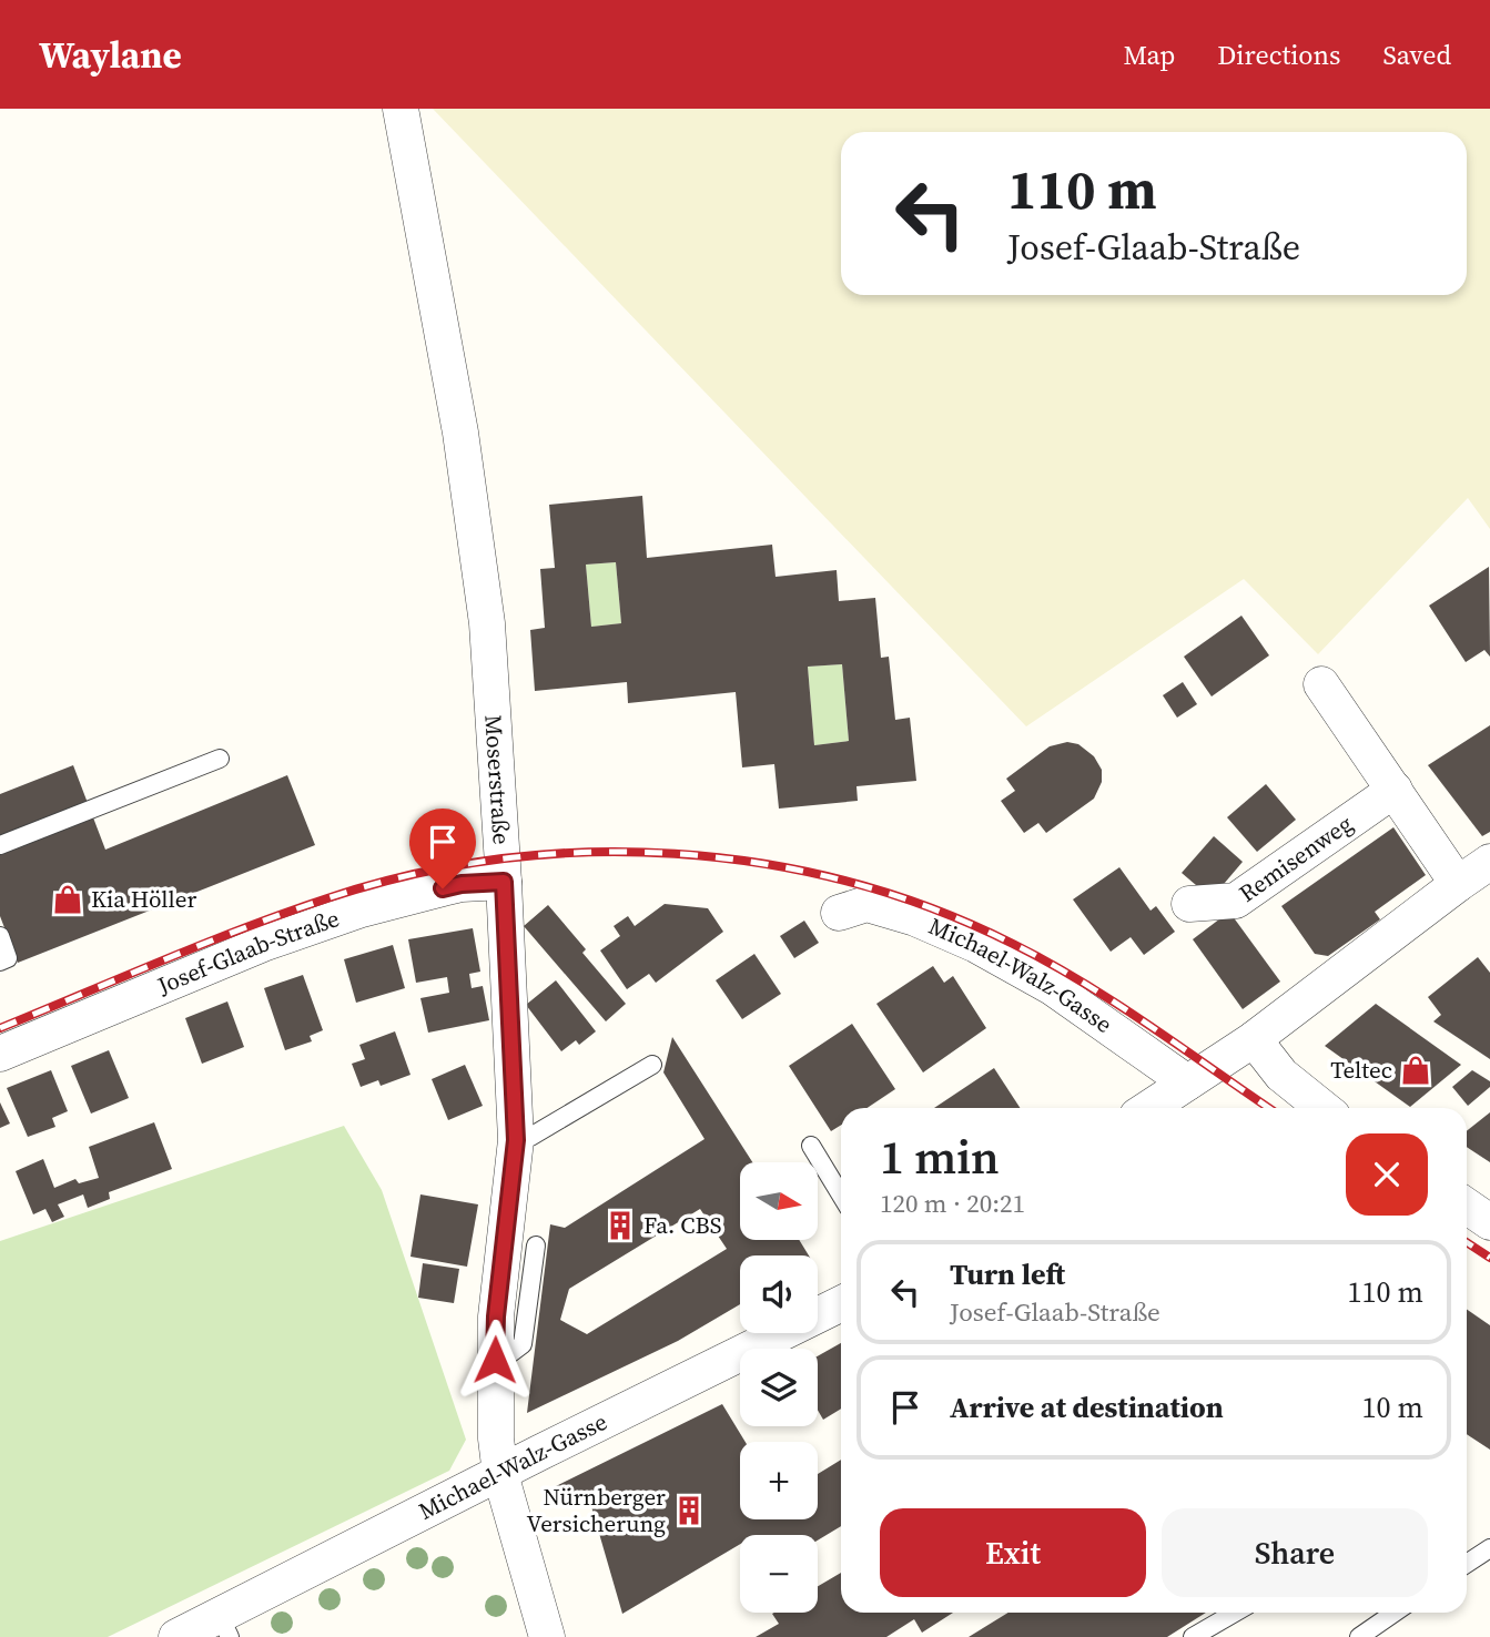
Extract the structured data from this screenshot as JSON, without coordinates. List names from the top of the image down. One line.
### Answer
{"streets":{"street":["Moserstraße","Remisenweg","Josef-Glaab-Straße","Michael-Walz-Gasse"]},"crossings":[["Moserstraße","Josef-Glaab-Straße"],["Moserstraße","Michael-Walz-Gasse"]],"places":{"shop":["Kia Höller","Teltec"],"building":["Fa. CBS","Nürnberger Versicherung"]},"north":"right","page":{"header":"Waylane","nav":["Map","Directions","Saved"],"turn":["110 m","Josef-Glaab-Straße"],"heading":["1 min","120 m · 20:21"],"map_buttons":["+","−"],"list":[{"name":"Turn left","note":"Josef-Glaab-Straße","value":"110 m"},{"name":"Arrive at destination","value":"10 m"}],"buttons":["Exit","Share"]}}
